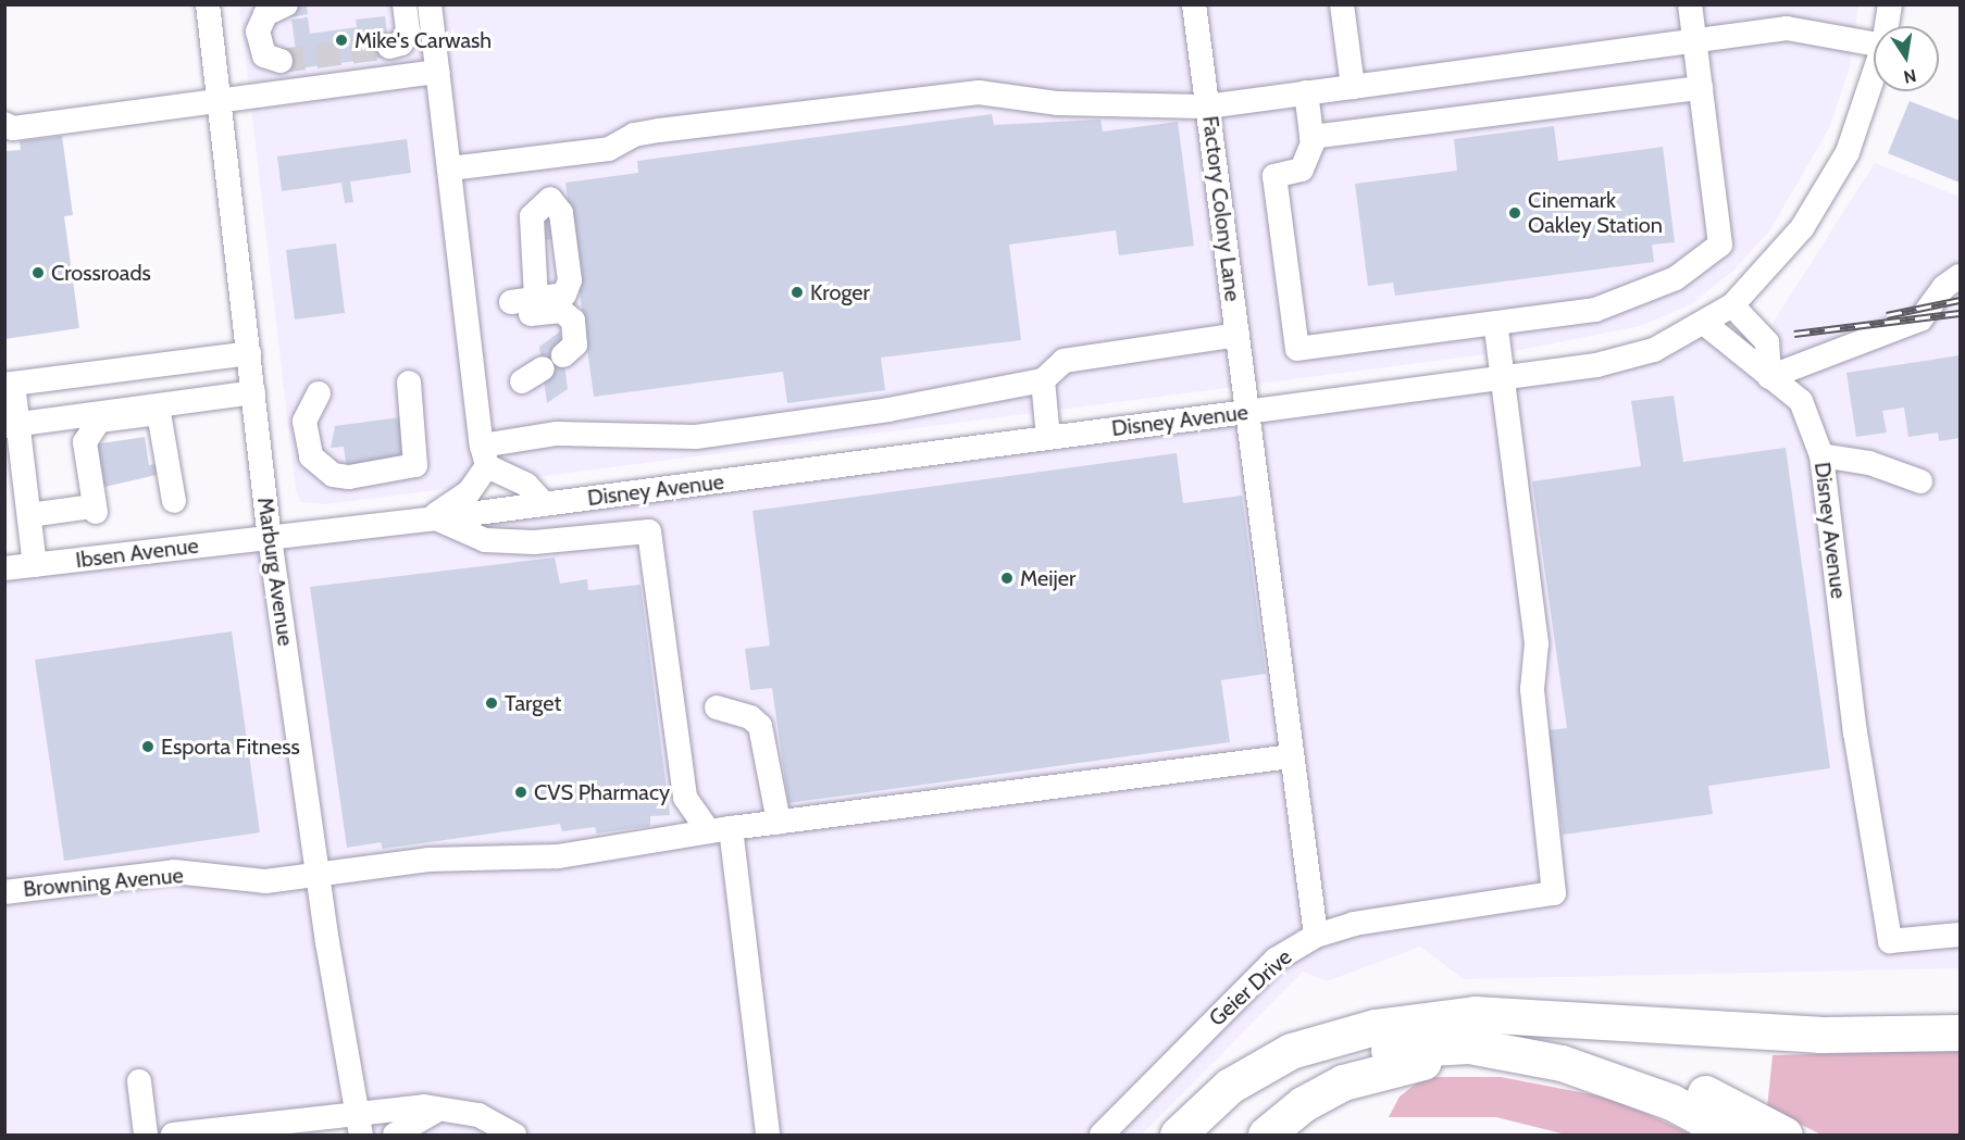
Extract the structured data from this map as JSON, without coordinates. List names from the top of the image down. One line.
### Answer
{"streets":{"street":["Factory Colony Lane","Disney Avenue","Ibsen Avenue","Marburg Avenue","Browning Avenue","Geier Drive"]},"crossings":[["Factory Colony Lane","Disney Avenue"],["Factory Colony Lane","Browning Avenue"],["Factory Colony Lane","Geier Drive"],["Disney Avenue","Ibsen Avenue"],["Disney Avenue","Marburg Avenue"],["Disney Avenue","Geier Drive"],["Ibsen Avenue","Marburg Avenue"],["Marburg Avenue","Browning Avenue"]],"places":["Mike's Carwash","Cinemark Oakley Station","Crossroads","Kroger","Meijer","Target","Esporta Fitness","CVS Pharmacy"],"north":"bottom"}
